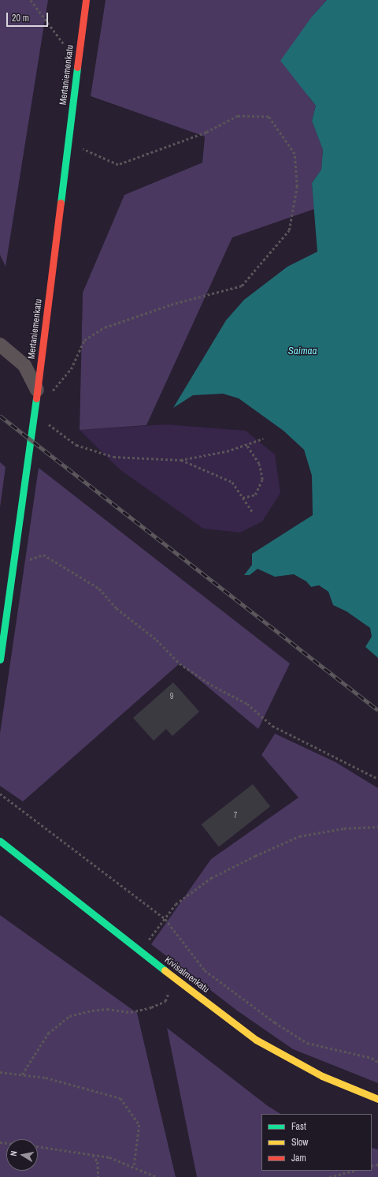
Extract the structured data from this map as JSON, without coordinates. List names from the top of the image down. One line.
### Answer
{"streets":{"street":["Mertaniemenkatu","Kivisalmenkatu"]},"water":["Saimaa"],"house_numbers":["9","7"],"legend":["Fast","Slow","Jam"],"scale_bar":"20 m","north":"left"}
